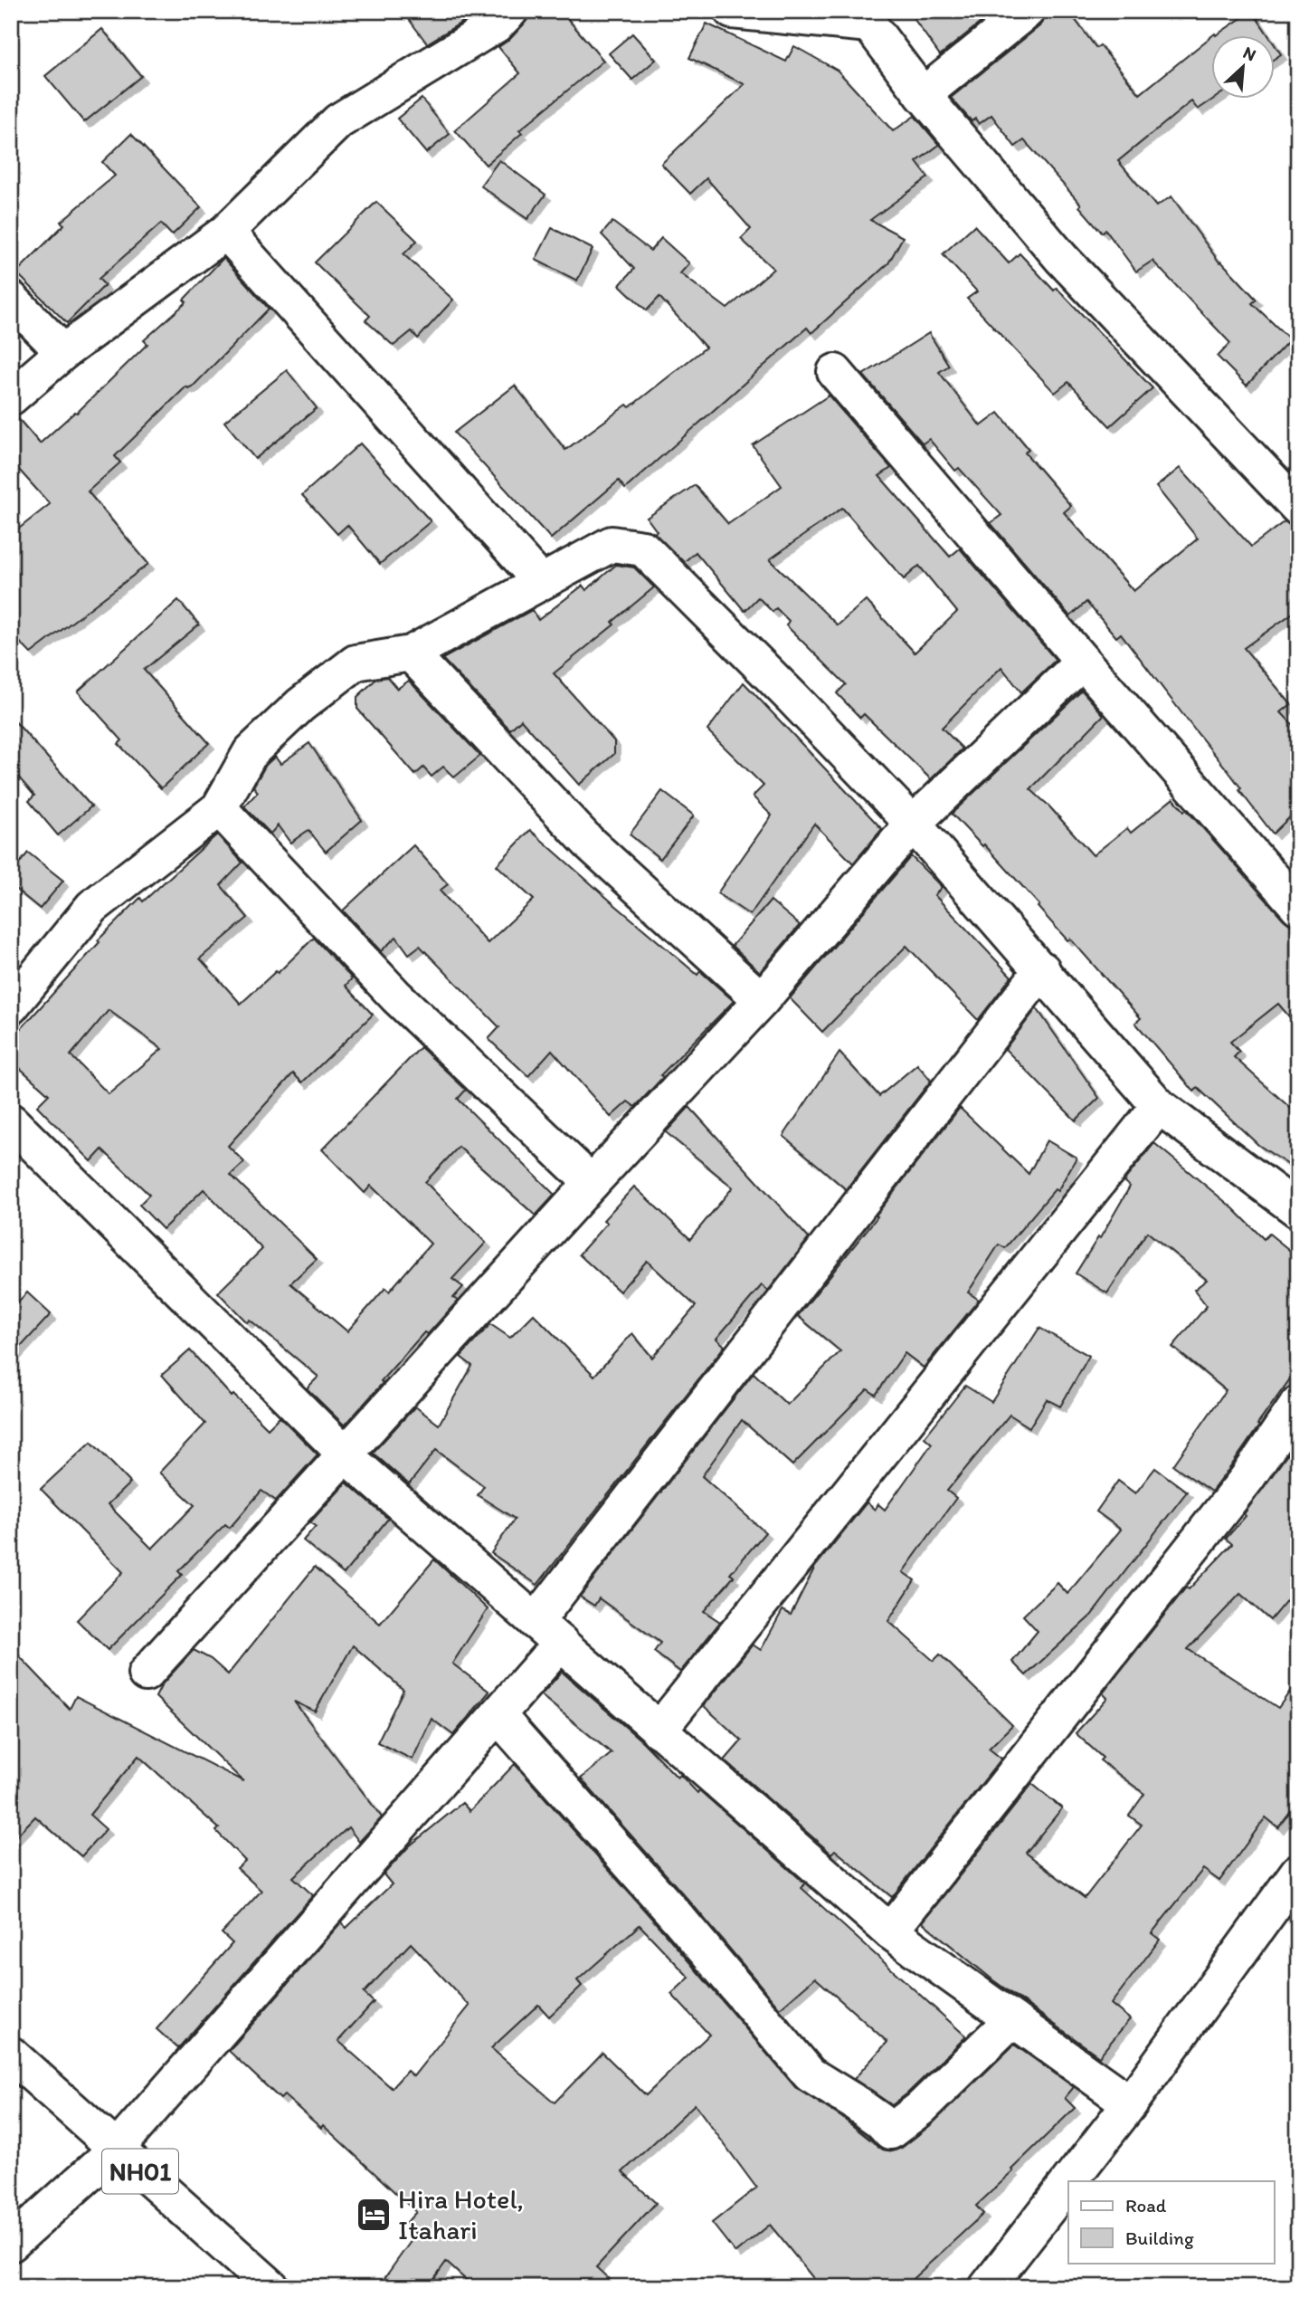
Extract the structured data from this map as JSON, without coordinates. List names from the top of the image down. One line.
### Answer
{"streets":{"main road":["NH01"]},"places":{"hotel":["Hira Hotel, Itahari"]},"legend":["Road","Building"],"north":"top right"}
